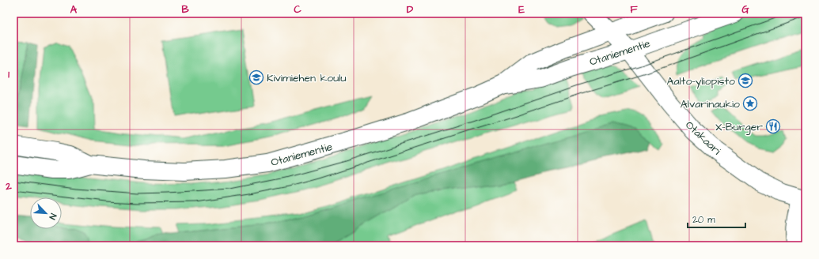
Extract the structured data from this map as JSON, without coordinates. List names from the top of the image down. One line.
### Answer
{"streets":{"street":["Otaniementie","Otakaari"]},"crossings":[["Otaniementie","Otakaari"]],"places":{"school or university":["Kivimiehen koulu","Aalto-yliopisto"],"place":["Alvarinaukio"],"restaurant":["X-Burger"]},"scale_bar":"20 m","north":"bottom right","grid":{"columns":["A","B","C","D","E","F","G"],"rows":["1","2"]}}
